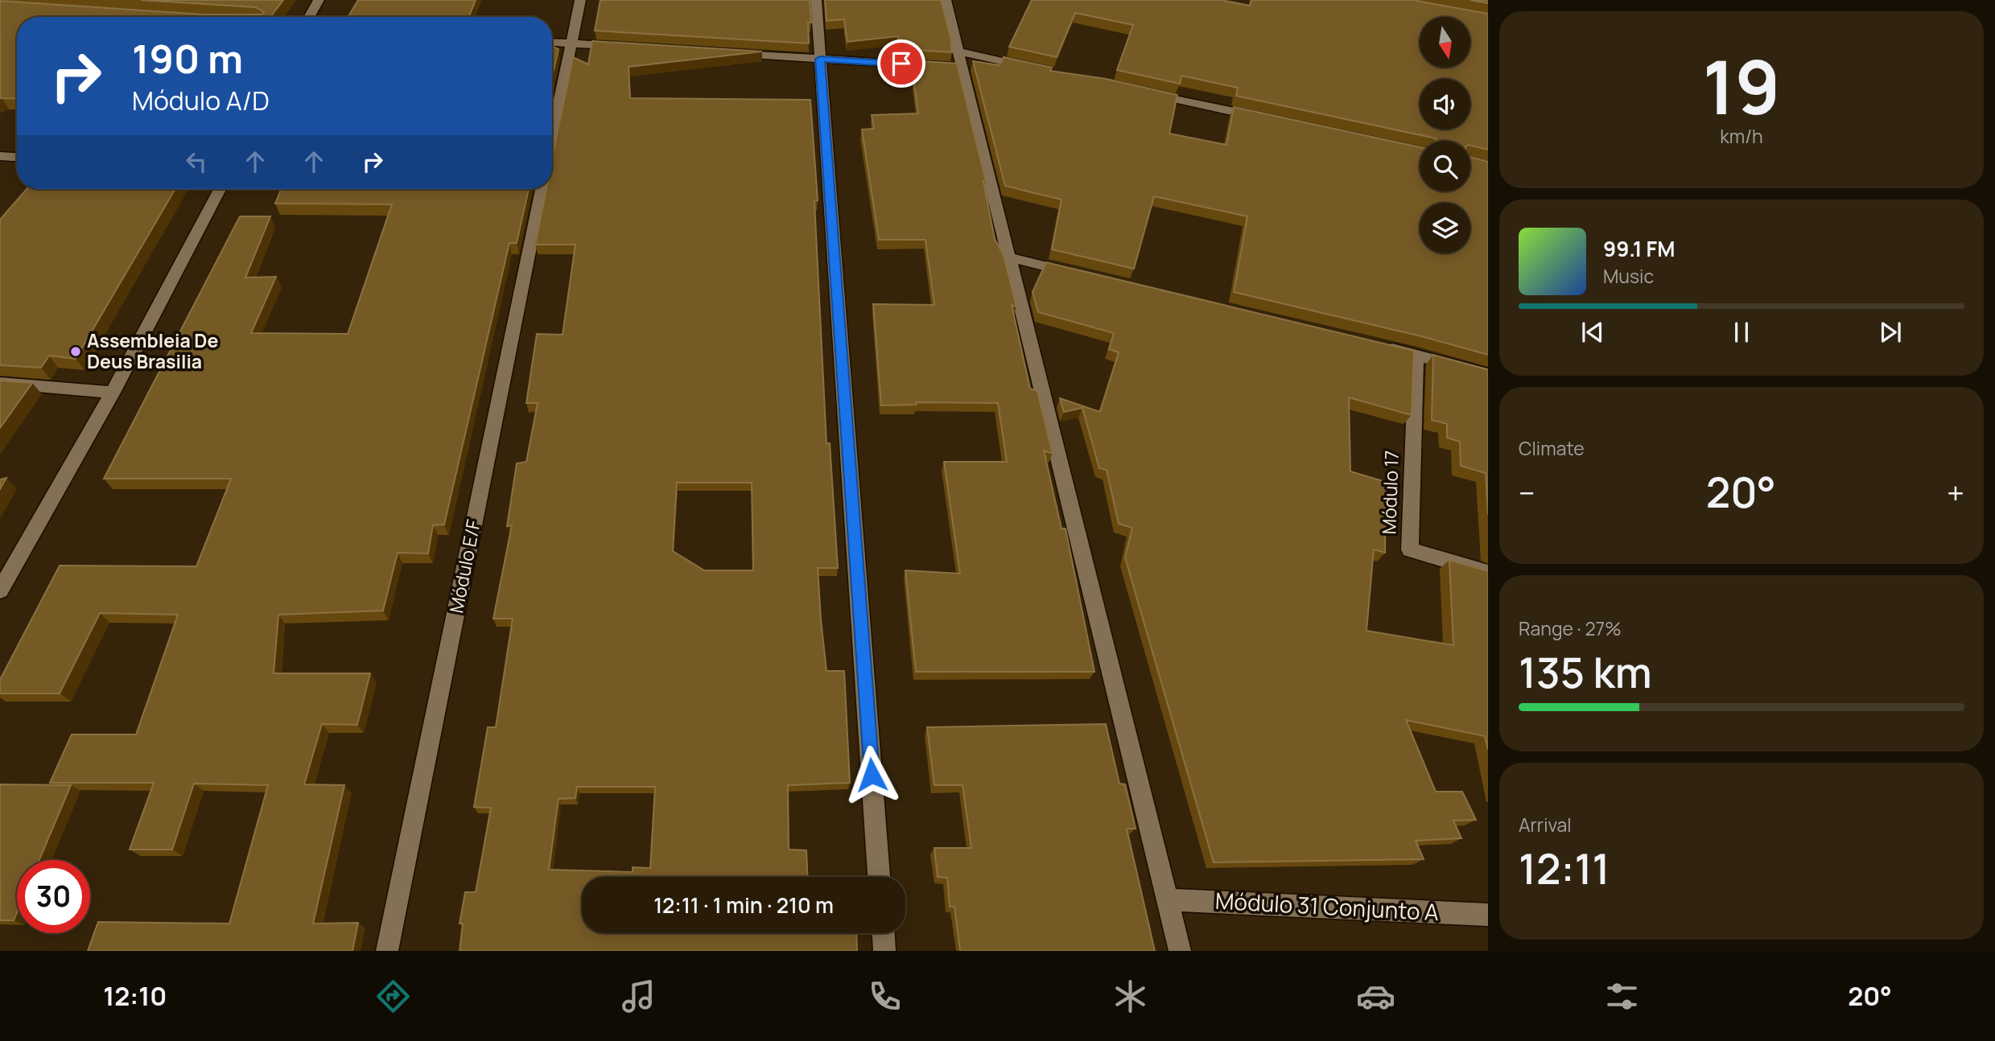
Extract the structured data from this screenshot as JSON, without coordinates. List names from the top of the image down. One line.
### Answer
{"streets":{"street":["Módulo 17","Módulo E/F","Módulo 31 Conjunto A"]},"places":["Assembleia De Deus Brasilia"],"north":"bottom","page":{"tile":[["19","km/h"],"Climate",["Range · 27%","135 km"],["Arrival","12:11"]],"turn":["190 m","Módulo A/D"],"song":["99.1 FM","Music"],"heat":["−","20°","+"],"limit":"30","trip":"12:11 · 1 min · 210 m","tabs":["12:10","20°"]}}
